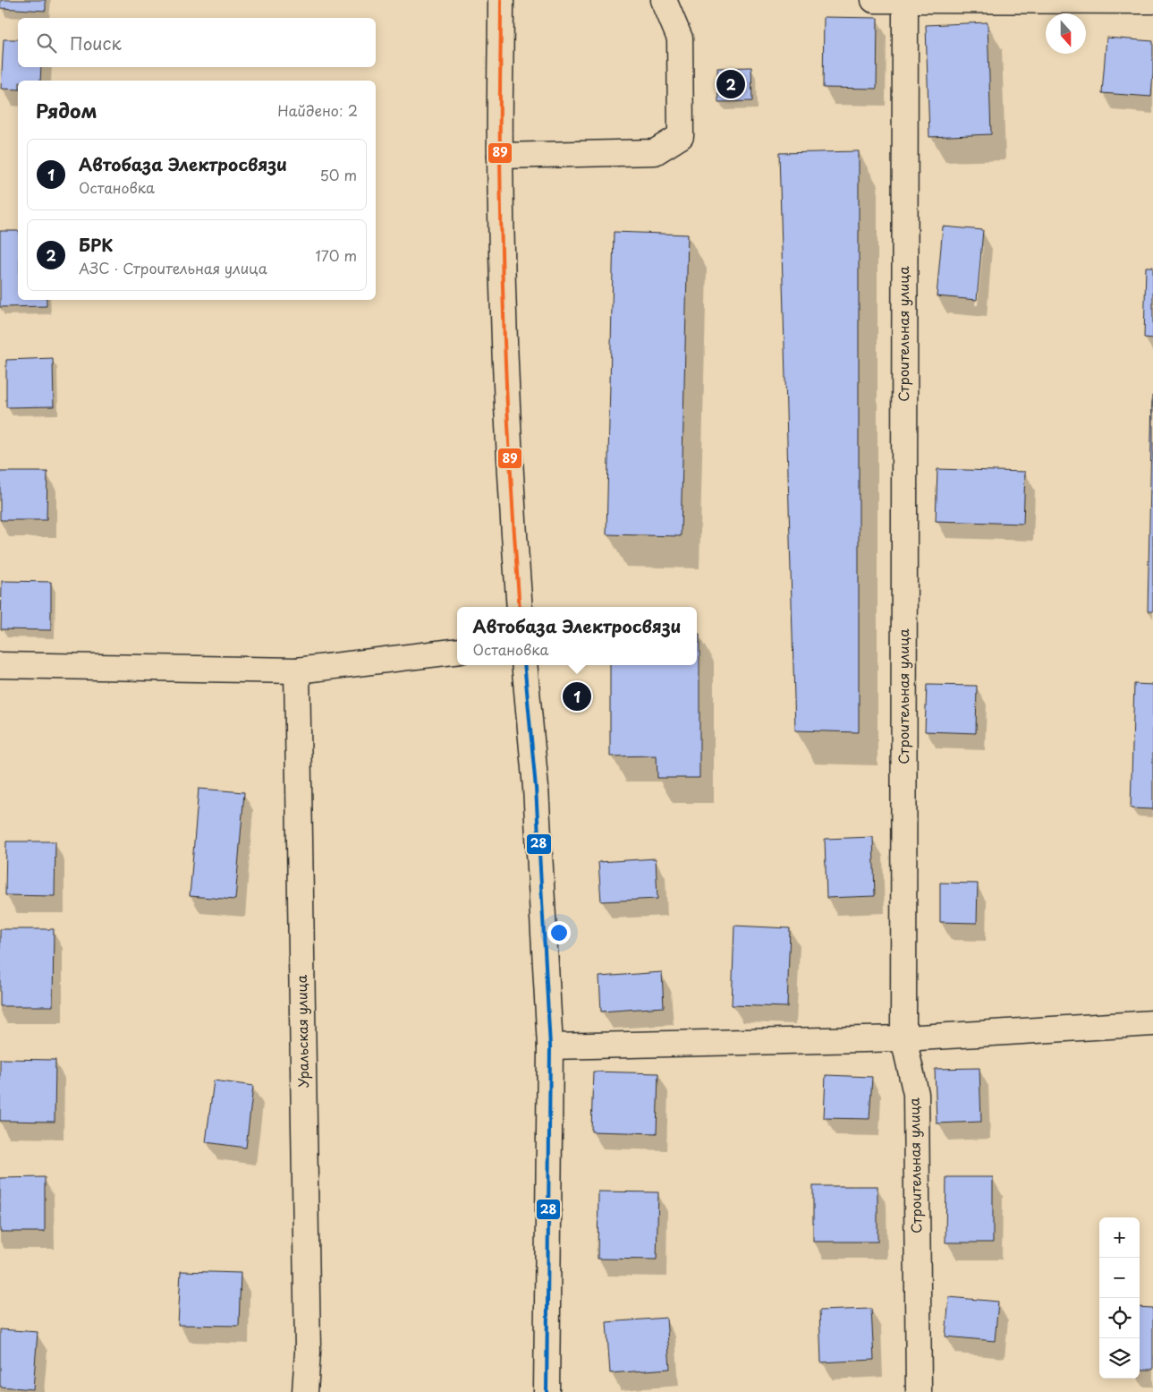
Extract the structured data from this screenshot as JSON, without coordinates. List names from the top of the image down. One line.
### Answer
{"streets":{"street":["Строительная улица","Уральская улица"]},"lines":["transit line 89","transit line 28"],"north":"bottom","page":{"search":"Поиск","pins":["2","1"],"heading":["Рядом","Найдено: 2"],"list":[{"mark":"1","name":"Автобаза Электросвязи","note":"Остановка","value":"50 m"},{"mark":"2","name":"БРК","note":"АЗС · Строительная улица","value":"170 m"}],"popup":["Автобаза Электросвязи","Остановка"],"map_buttons":["+","−"]}}
